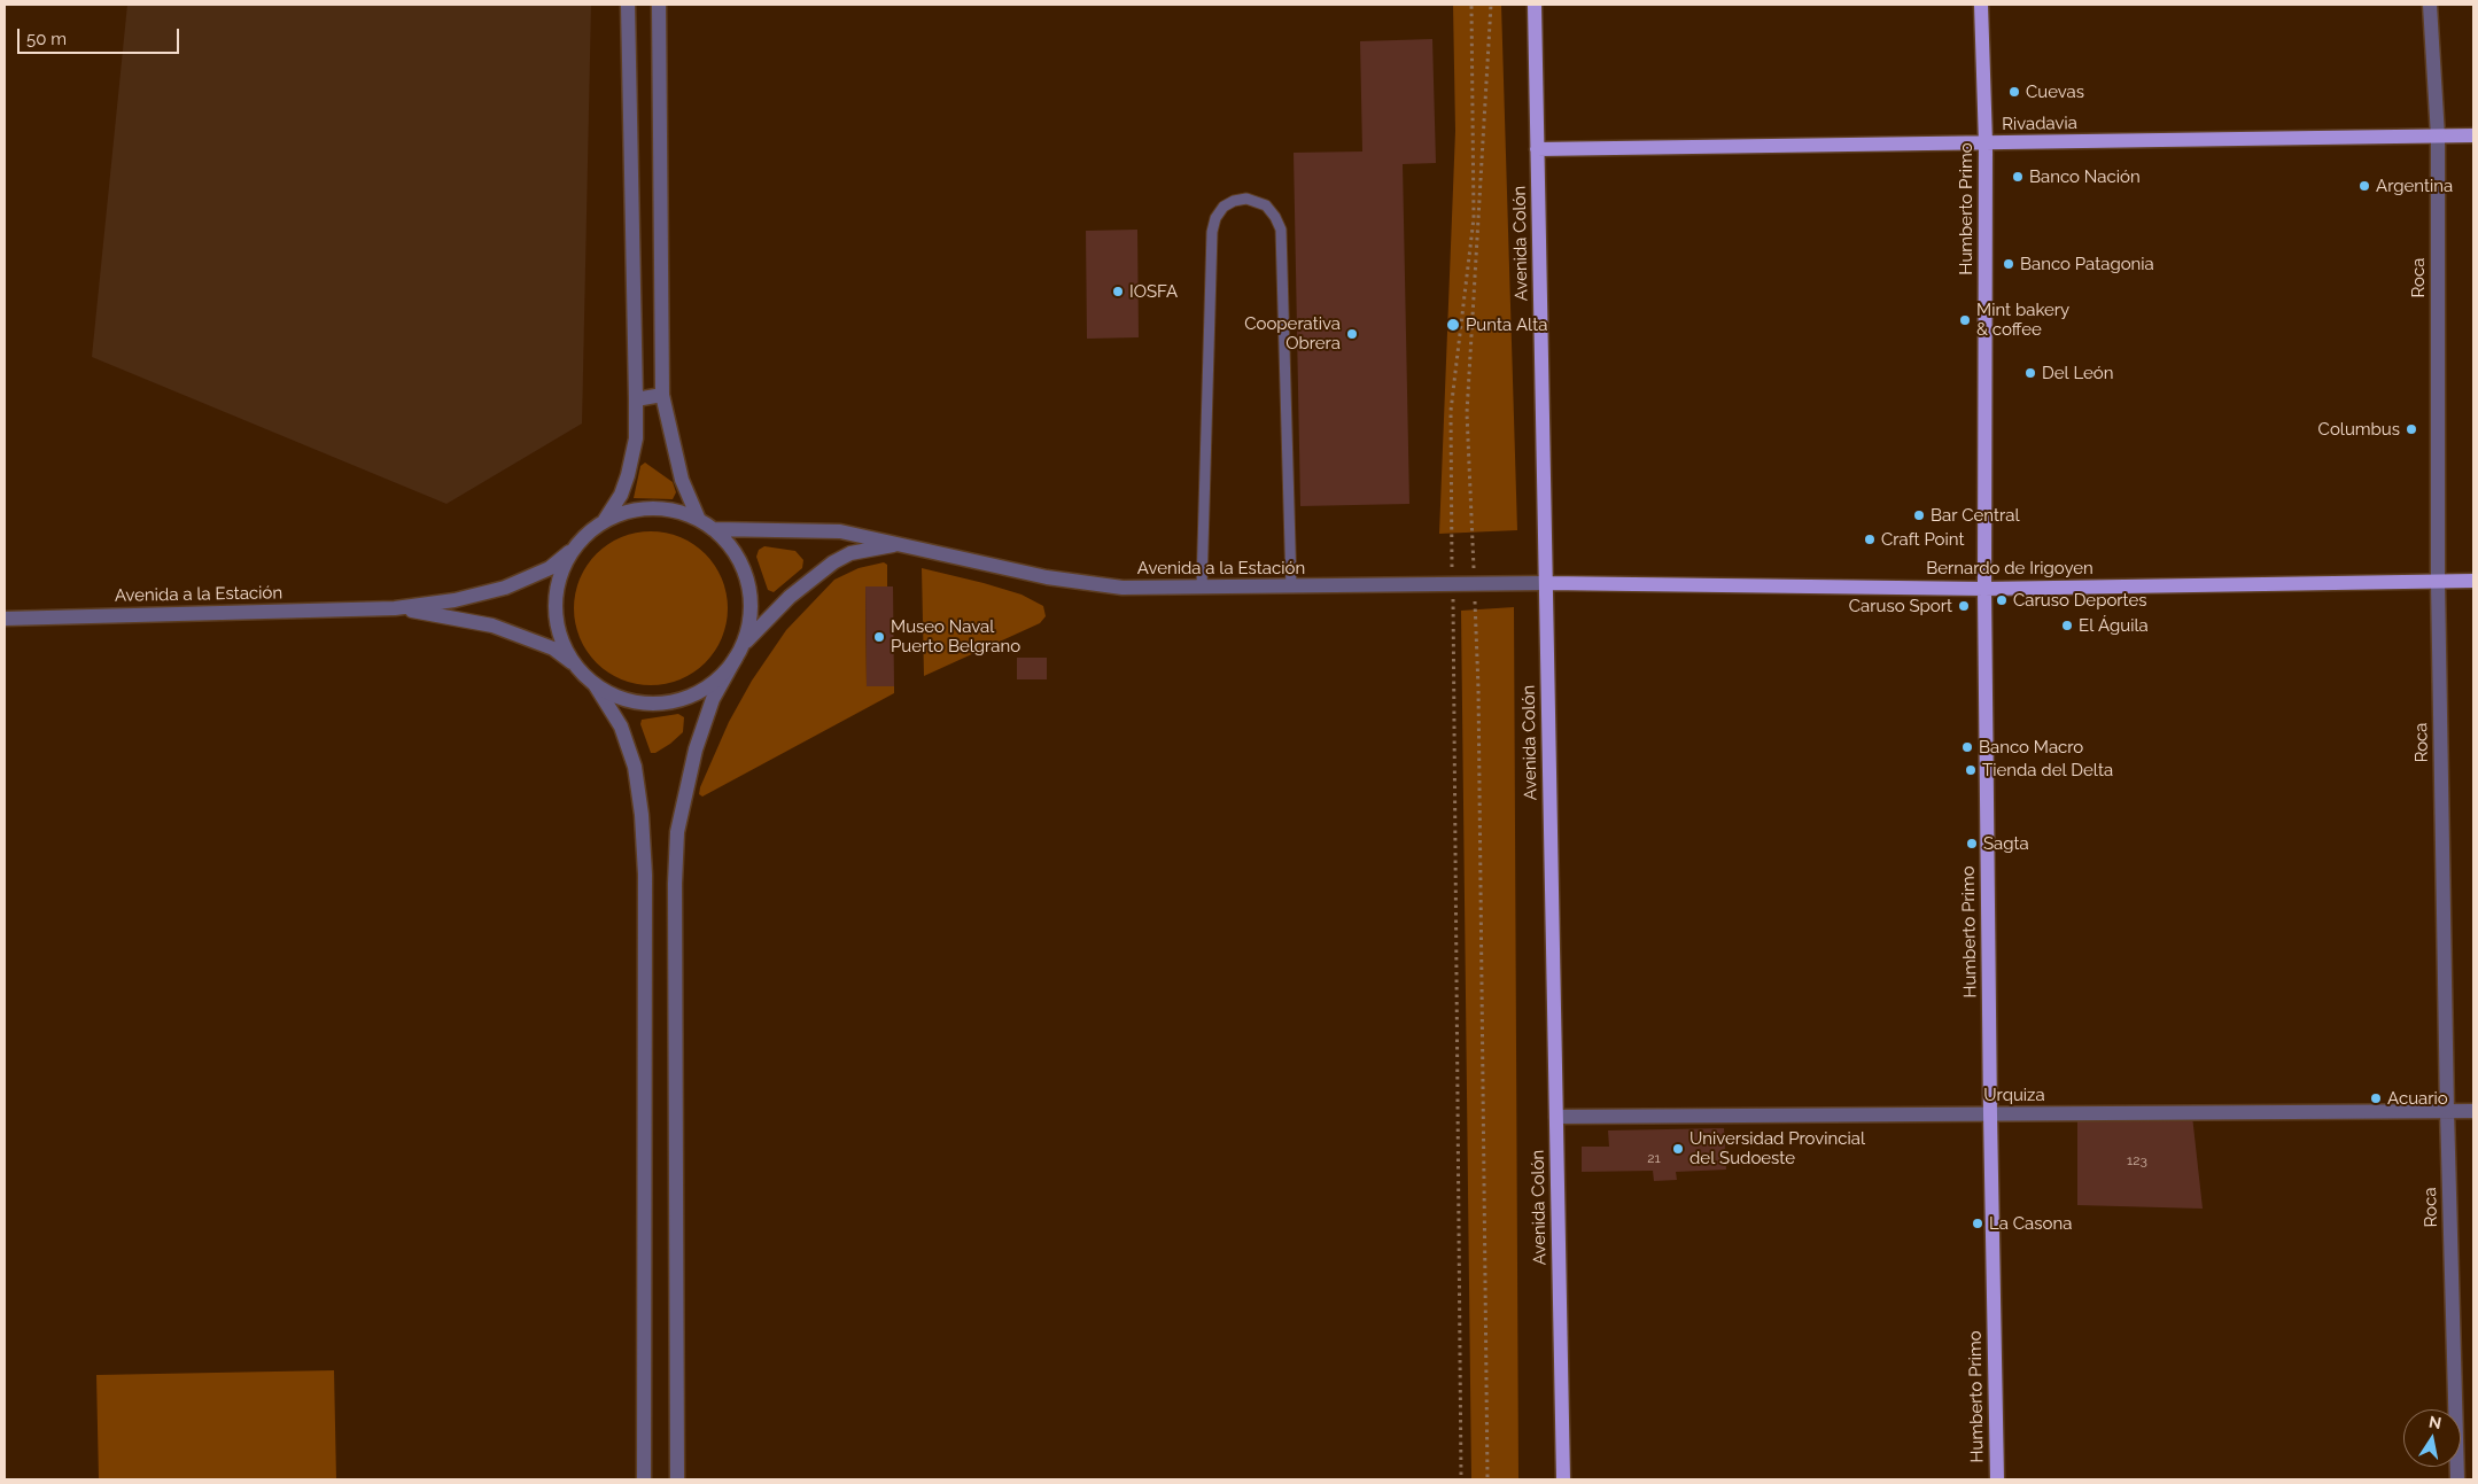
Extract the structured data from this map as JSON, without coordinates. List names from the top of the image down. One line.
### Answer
{"streets":{"main road":["Rivadavia","Humberto Primo","Avenida Colón","Bernardo de Irigoyen"],"street":["Roca","Avenida a la Estación","Urquiza"]},"crossings":[["Rivadavia","Humberto Primo"],["Rivadavia","Avenida Colón"],["Rivadavia","Roca"],["Humberto Primo","Bernardo de Irigoyen"],["Humberto Primo","Urquiza"],["Avenida Colón","Avenida a la Estación"],["Avenida Colón","Bernardo de Irigoyen"],["Avenida Colón","Urquiza"],["Roca","Bernardo de Irigoyen"],["Roca","Urquiza"],["Avenida a la Estación","Bernardo de Irigoyen"]],"places":["Cuevas","Banco Nación","Argentina","Banco Patagonia","IOSFA","Mint bakery & coffee","Punta Alta","Cooperativa Obrera","Del León","Columbus","Bar Central","Craft Point","Caruso Deportes","Caruso Sport","El Águila","Museo Naval Puerto Belgrano","Banco Macro","Tienda del Delta","Sagta","Acuario","Universidad Provincial del Sudoeste","La Casona"],"house_numbers":["21","123"],"scale_bar":"50 m","north":"top"}
